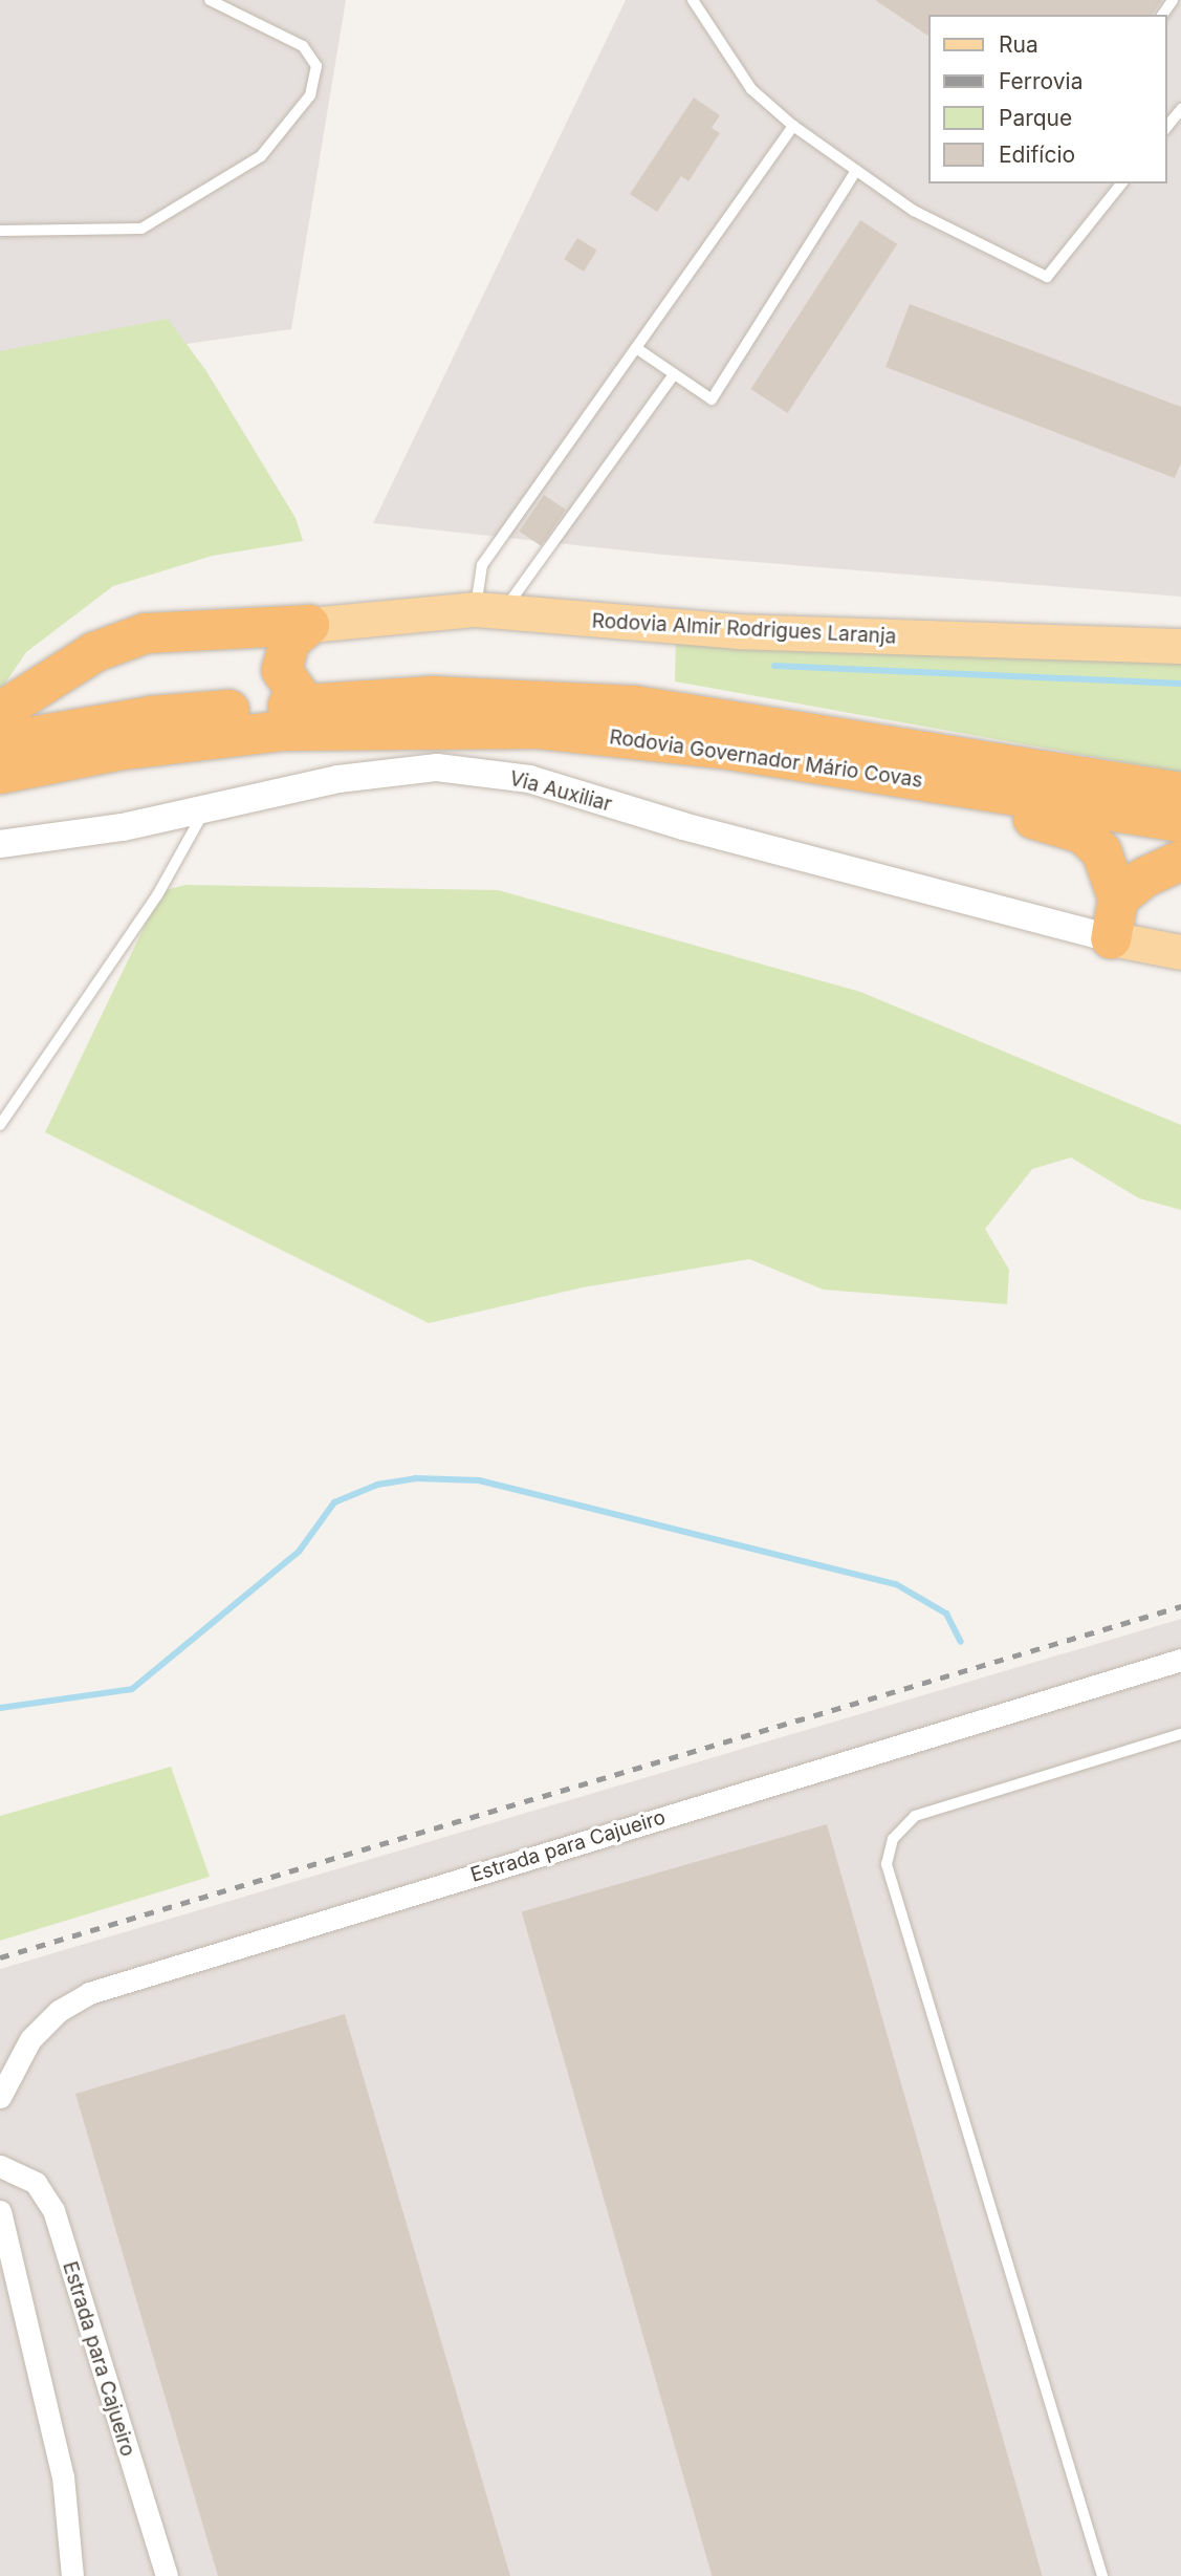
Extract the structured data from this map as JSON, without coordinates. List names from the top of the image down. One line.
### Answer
{"streets":{"highway":["Rodovia Governador Mário Covas"],"main road":["Rodovia Almir Rodrigues Laranja"],"street":["Via Auxiliar","Estrada para Cajueiro"]},"legend":["Rua","Ferrovia","Parque","Edifício"]}
